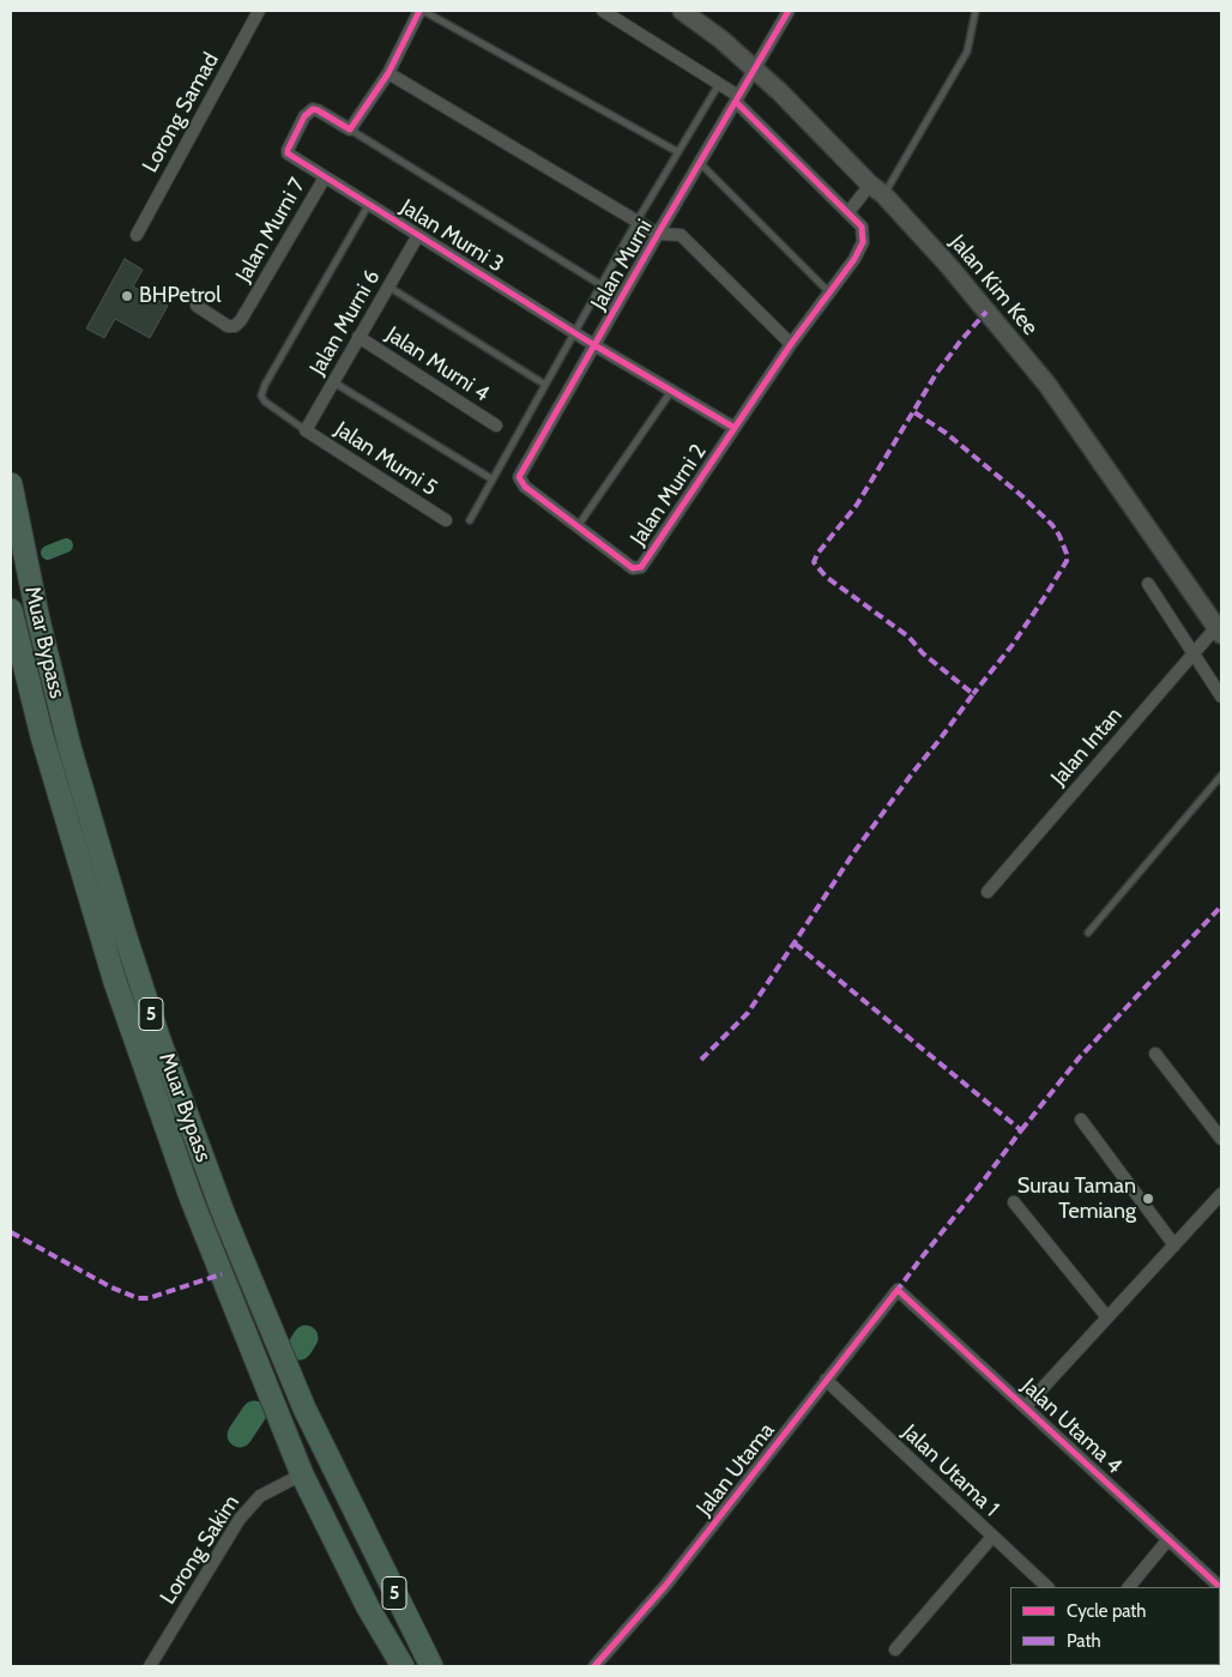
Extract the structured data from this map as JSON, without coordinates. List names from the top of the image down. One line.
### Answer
{"streets":{"highway":["Muar Bypass","5"],"street":["Lorong Samad","Jalan Murni 7","Jalan Murni 3","Jalan Murni","Jalan Kim Kee","Jalan Murni 6","Jalan Murni 4","Jalan Murni 5","Jalan Murni 2","Jalan Intan","Jalan Utama 4","Jalan Utama","Jalan Utama 1","Lorong Sakim"]},"crossings":[["Jalan Murni 7","Jalan Murni 3"],["Jalan Murni 3","Jalan Murni"],["Jalan Murni 3","Jalan Murni 6"],["Jalan Murni 3","Jalan Murni 2"],["Jalan Murni","Jalan Kim Kee"],["Jalan Murni","Jalan Murni 2"],["Jalan Kim Kee","Jalan Intan"],["Jalan Murni 6","Jalan Murni 4"],["Jalan Murni 6","Jalan Murni 5"],["Muar Bypass","Lorong Sakim"],["Jalan Utama 4","Jalan Utama"],["Jalan Utama","Jalan Utama 1"]],"places":["BHPetrol","Surau Taman Temiang"],"legend":["Cycle path","Path"]}
